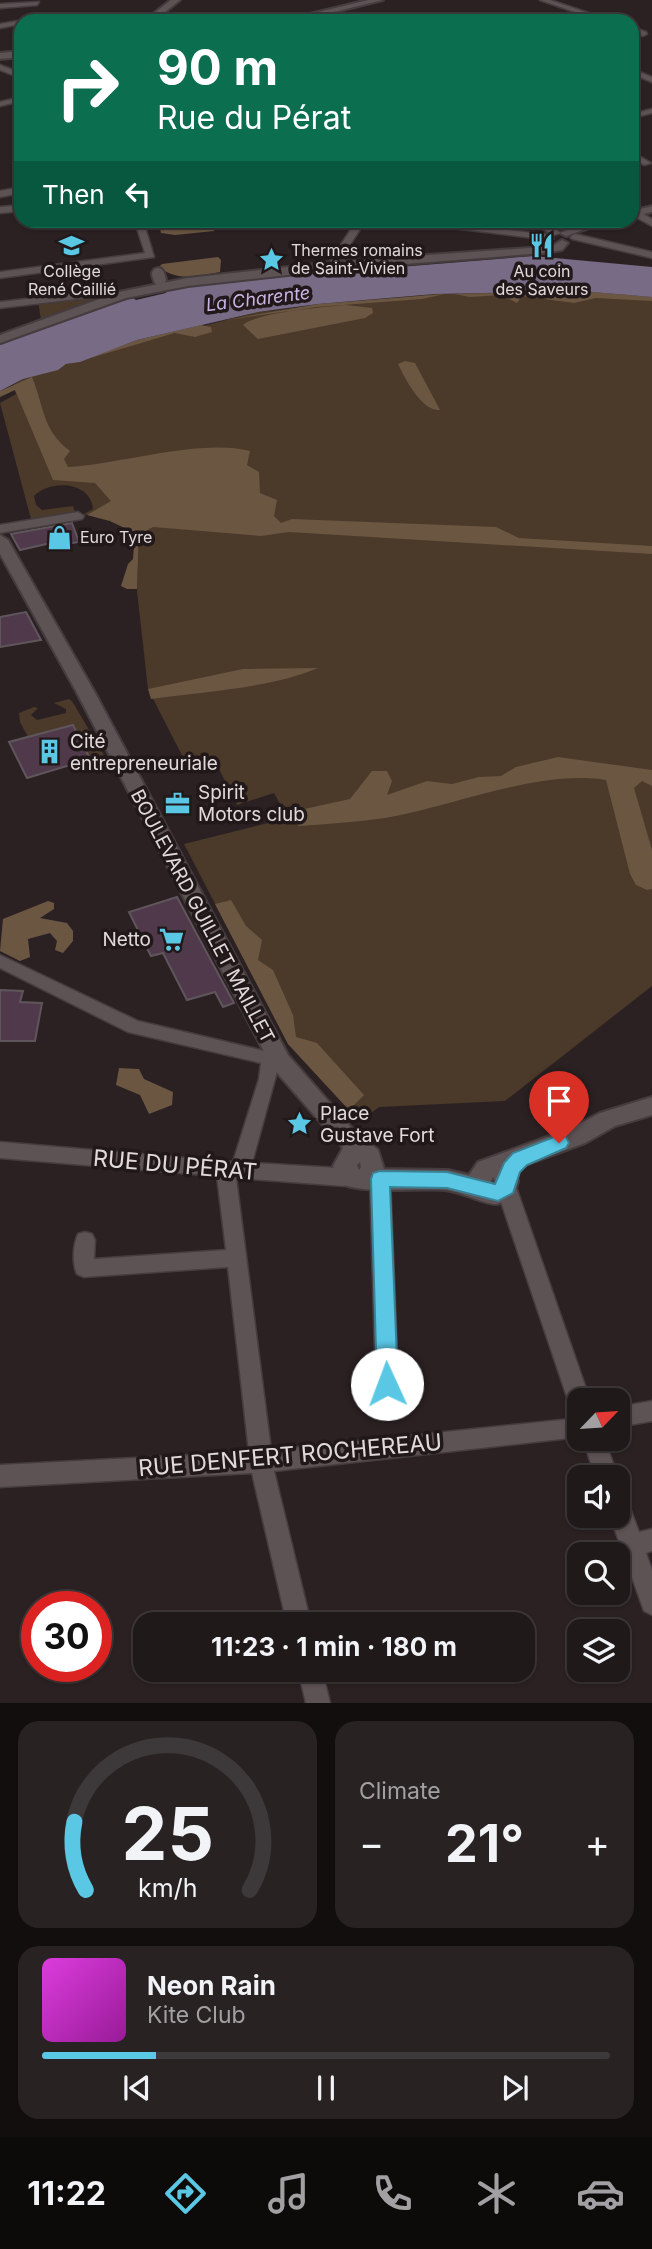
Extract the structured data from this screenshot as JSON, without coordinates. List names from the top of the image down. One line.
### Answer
{"streets":{"street":["BOULEVARD GUILLET MAILLET","RUE DU PÉRAT","RUE DENFERT ROCHEREAU"]},"crossings":[["BOULEVARD GUILLET MAILLET","RUE DU PÉRAT"]],"water":["La Charente"],"places":{"school or university":["Collège René Caillié"],"restaurant":["Au coin des Saveurs"],"place":["Thermes romains de Saint-Vivien","Place Gustave Fort"],"shop":["Euro Tyre"],"building":["Cité entrepreneuriale"],"office":["Spirit Motors club"],"supermarket":["Netto"]},"north":"top right","page":{"turn":["90 m","Rue du Pérat"],"then":"Then","limit":"30","trip":"11:23 · 1 min · 180 m","tile":"Climate","heat":["−","21°","+"],"song":["Neon Rain","Kite Club"],"tabs":"11:22","gauge":["25","km/h"]}}
